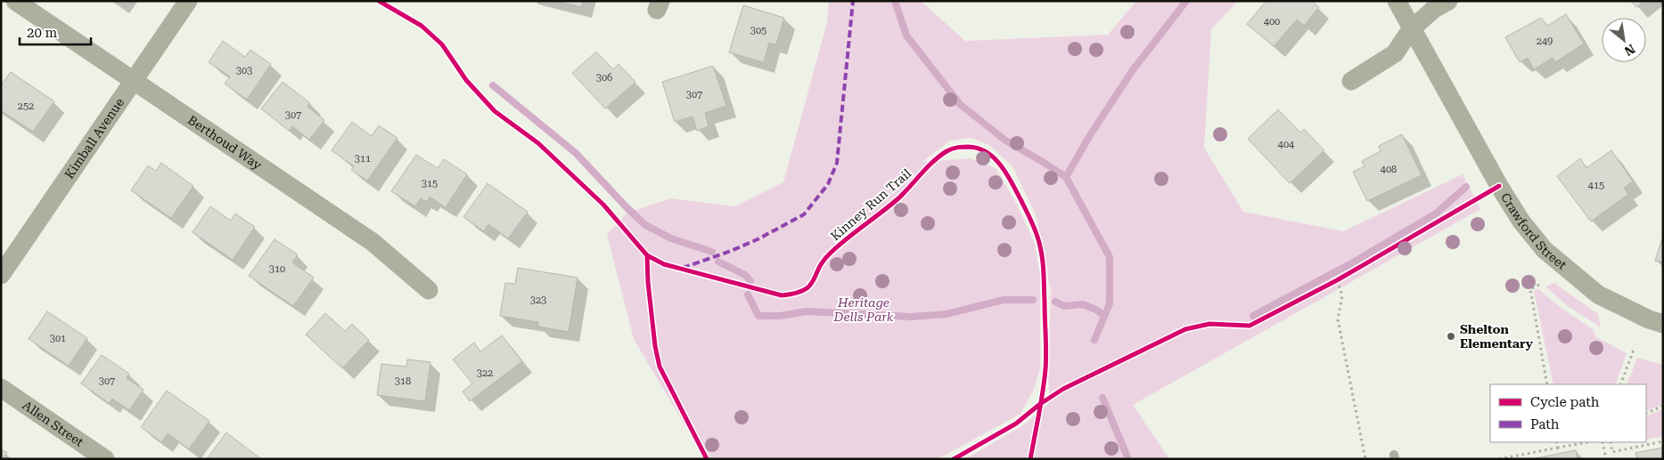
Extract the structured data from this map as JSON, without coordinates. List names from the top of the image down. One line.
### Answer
{"streets":{"street":["Kimball Avenue","Berthoud Way","Crawford Street","Allen Street"],"cycle path":["Kinney Run Trail"]},"crossings":[["Kimball Avenue","Berthoud Way"]],"parks":["Heritage Dells Park"],"places":["Shelton Elementary"],"house_numbers":["400","305","249","303","306","307","252","307","404","311","408","315","415","310","323","301","322","307","318"],"legend":["Cycle path","Path"],"scale_bar":"20 m","north":"bottom right"}
